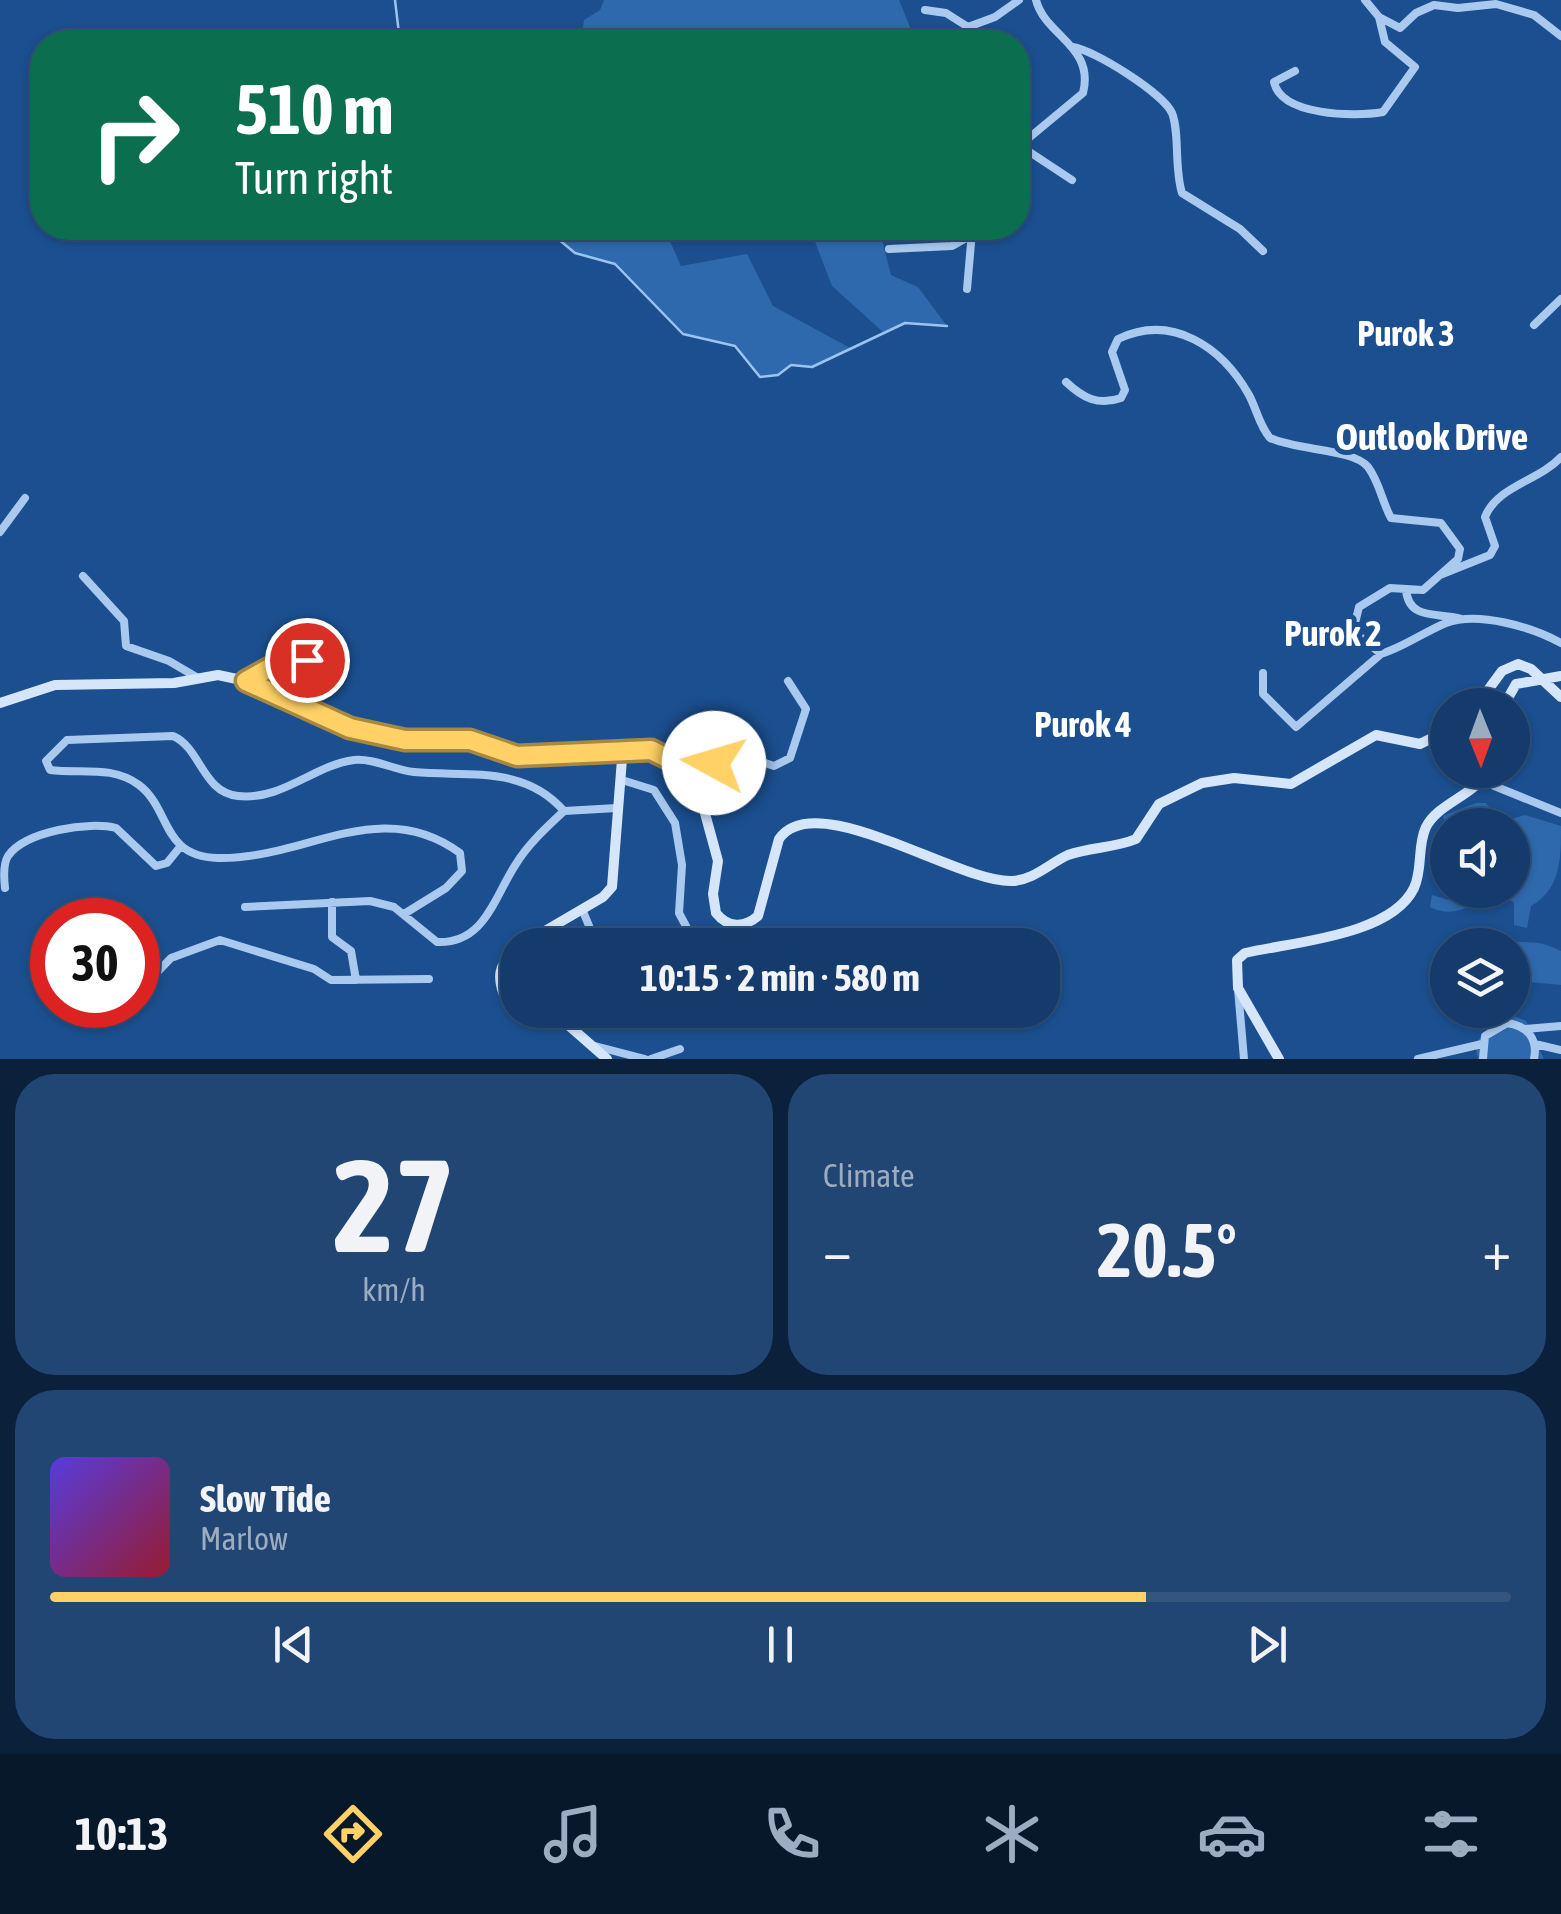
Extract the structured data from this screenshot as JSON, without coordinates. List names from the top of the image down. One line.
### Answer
{"districts":["Purok 3","Outlook Drive","Purok 2","Purok 4"],"north":"bottom","page":{"turn":["510 m","Turn right"],"limit":"30","trip":"10:15 · 2 min · 580 m","tile":[["27","km/h"],"Climate"],"heat":["−","20.5°","+"],"song":["Slow Tide","Marlow"],"tabs":"10:13"}}
